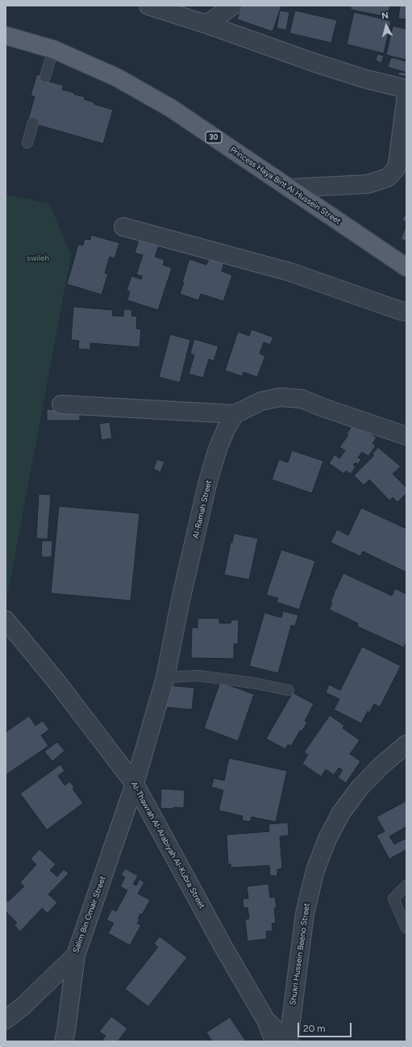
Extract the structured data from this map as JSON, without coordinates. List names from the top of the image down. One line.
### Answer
{"streets":{"main road":["30","Princess Haya Bint Al Hussein Street"],"street":["Al-Ramah Street","Al-Thawrah Al-Arabiyah Al-Kubra Street","Salim Bin Omair Street","Shukri Hussein Beeno Street"]},"crossings":[["Al-Ramah Street","Al-Thawrah Al-Arabiyah Al-Kubra Street"],["Al-Ramah Street","Salim Bin Omair Street"],["Al-Thawrah Al-Arabiyah Al-Kubra Street","Salim Bin Omair Street"],["Al-Thawrah Al-Arabiyah Al-Kubra Street","Shukri Hussein Beeno Street"]],"parks":["swileh"],"scale_bar":"20 m","north":"top"}
